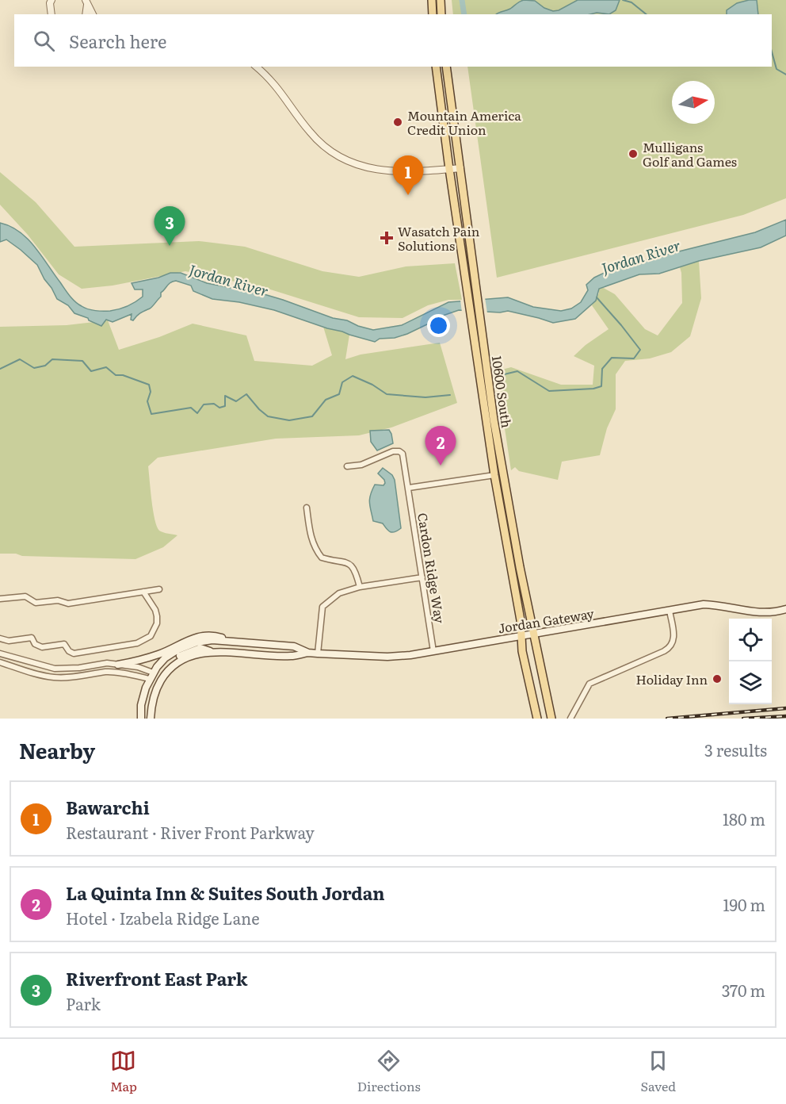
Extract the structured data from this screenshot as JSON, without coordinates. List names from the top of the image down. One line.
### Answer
{"streets":{"main road":["10600 South","Jordan Gateway"],"street":["Cardon Ridge Way"]},"crossings":[["10600 South","Jordan Gateway"],["Cardon Ridge Way","Jordan Gateway"]],"water":["Jordan River"],"places":{"other":["Mountain America Credit Union","Mulligans Golf and Games","Holiday Inn"],"health":["Wasatch Pain Solutions"]},"north":"right","page":{"search":"Search here","pins":["1","3","2"],"heading":["Nearby","3 results"],"list":[{"mark":"1","name":"Bawarchi","note":"Restaurant · River Front Parkway","value":"180 m"},{"mark":"2","name":"La Quinta Inn & Suites South Jordan","note":"Hotel · Izabela Ridge Lane","value":"190 m"},{"mark":"3","name":"Riverfront East Park","note":"Park","value":"370 m"}],"nav":["Map","Directions","Saved"]}}
